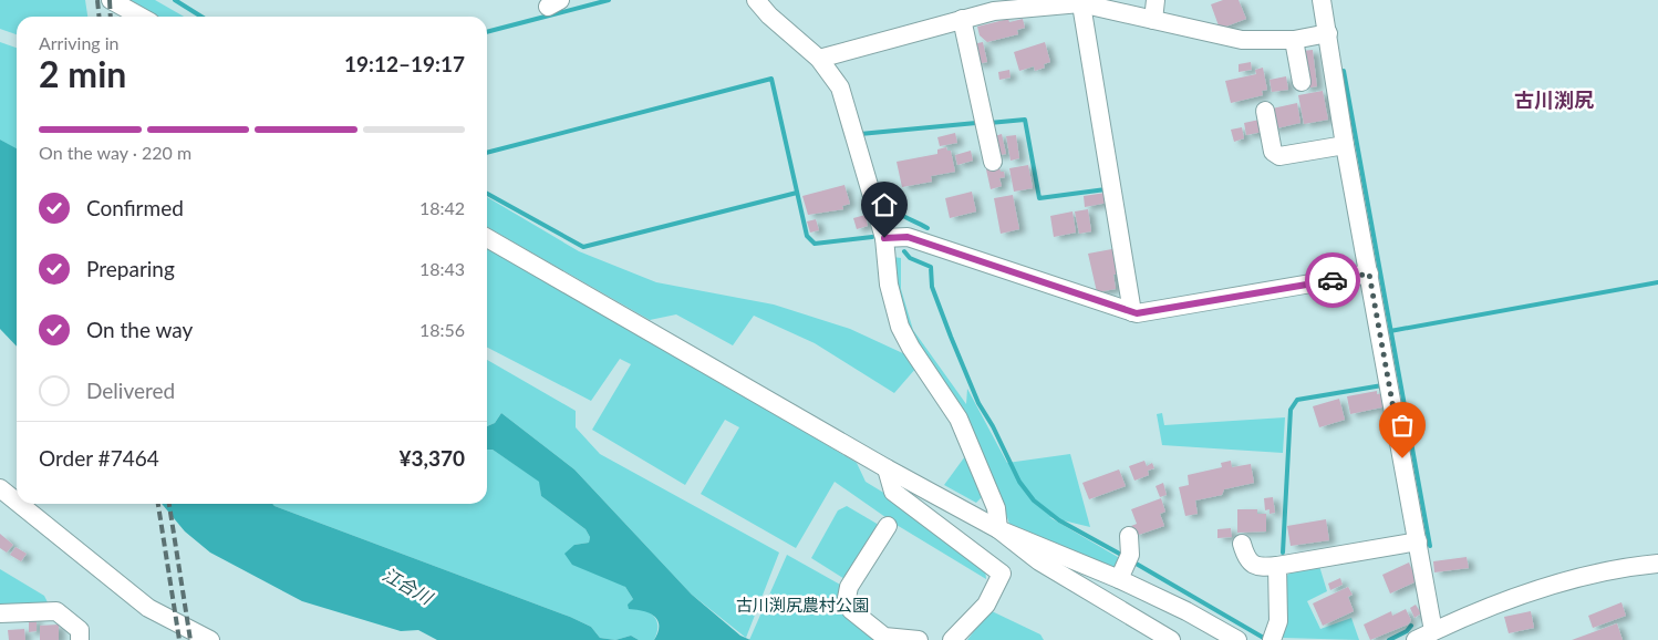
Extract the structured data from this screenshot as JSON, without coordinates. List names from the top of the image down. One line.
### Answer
{"districts":["古川渕尻"],"water":["江合川"],"parks":["古川渕尻農村公園"],"page":{"heading":["2 min","Arriving in","19:12–19:17"],"panel":["Order #7464","¥3,370"],"bar":"On the way · 220 m","list":[["Confirmed","18:42"],["Preparing","18:43"],["On the way","18:56"],"Delivered"]}}
